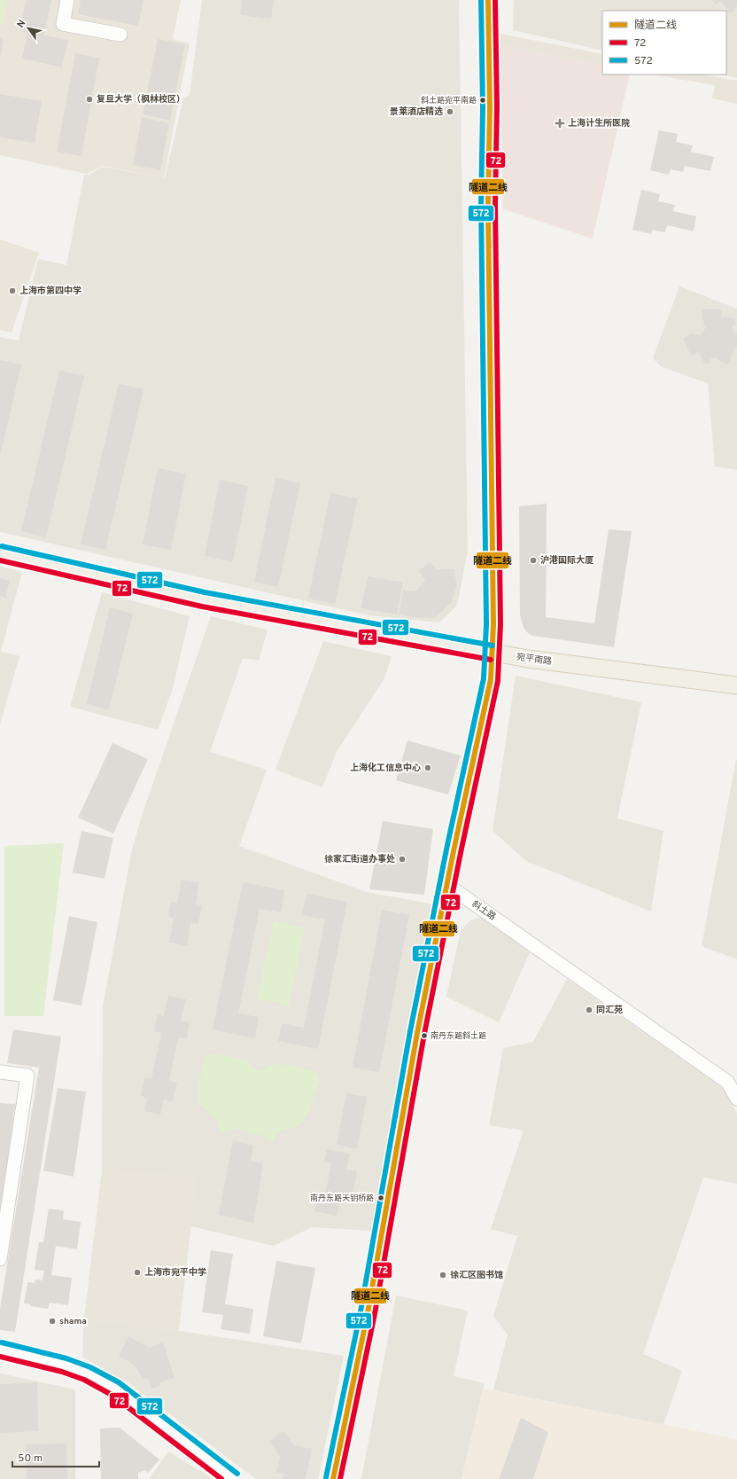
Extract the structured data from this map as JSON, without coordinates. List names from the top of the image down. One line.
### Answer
{"streets":{"main road":["宛平南路"],"street":["斜土路"]},"places":{"other":["复旦大学（枫林校区）","斜土路宛平南路","景莱酒店精选","上海市第四中学","沪港国际大厦","上海化工信息中心","徐家汇街道办事处","同汇苑","南丹东路斜土路","南丹东路天钥桥路","上海市宛平中学","徐汇区图书馆","shama"],"health":["上海计生所医院"]},"lines":["transit line 隧道二线","transit line 72","transit line 572"],"legend":["隧道二线","72","572"],"scale_bar":"50 m","north":"top left"}
